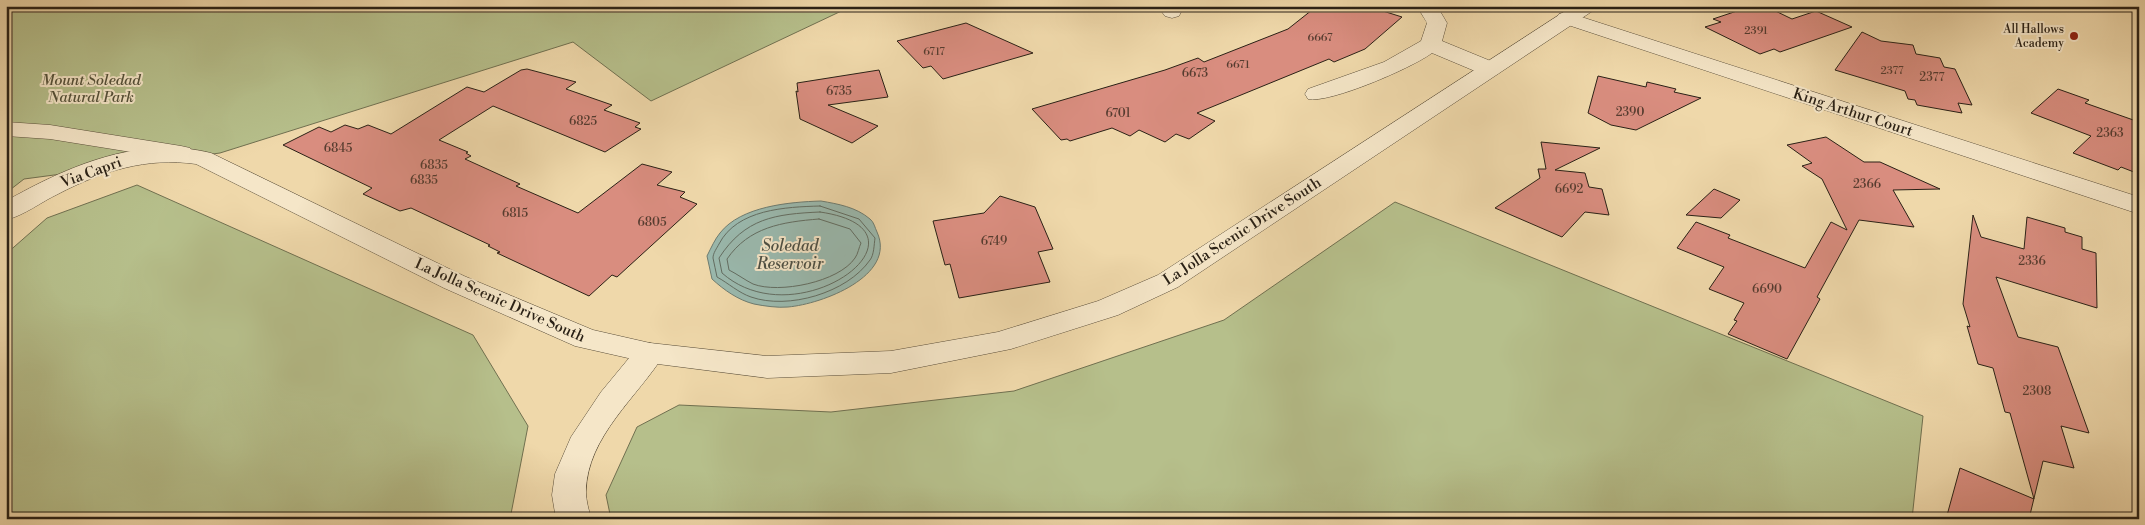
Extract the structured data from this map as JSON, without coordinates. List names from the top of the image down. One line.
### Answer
{"streets":{"street":["King Arthur Court","Via Capri","La Jolla Scenic Drive South"]},"crossings":[["King Arthur Court","La Jolla Scenic Drive South"],["Via Capri","La Jolla Scenic Drive South"]],"water":["Soledad Reservoir"],"parks":["Mount Soledad Natural Park"],"places":["All Hallows Academy"],"house_numbers":["2391","6667","6717","6671","2377","6673","2377","6735","2390","6701","6825","2363","6845","6835","6835","2366","6692","6815","6805","6749","2336","6690","2308"]}
